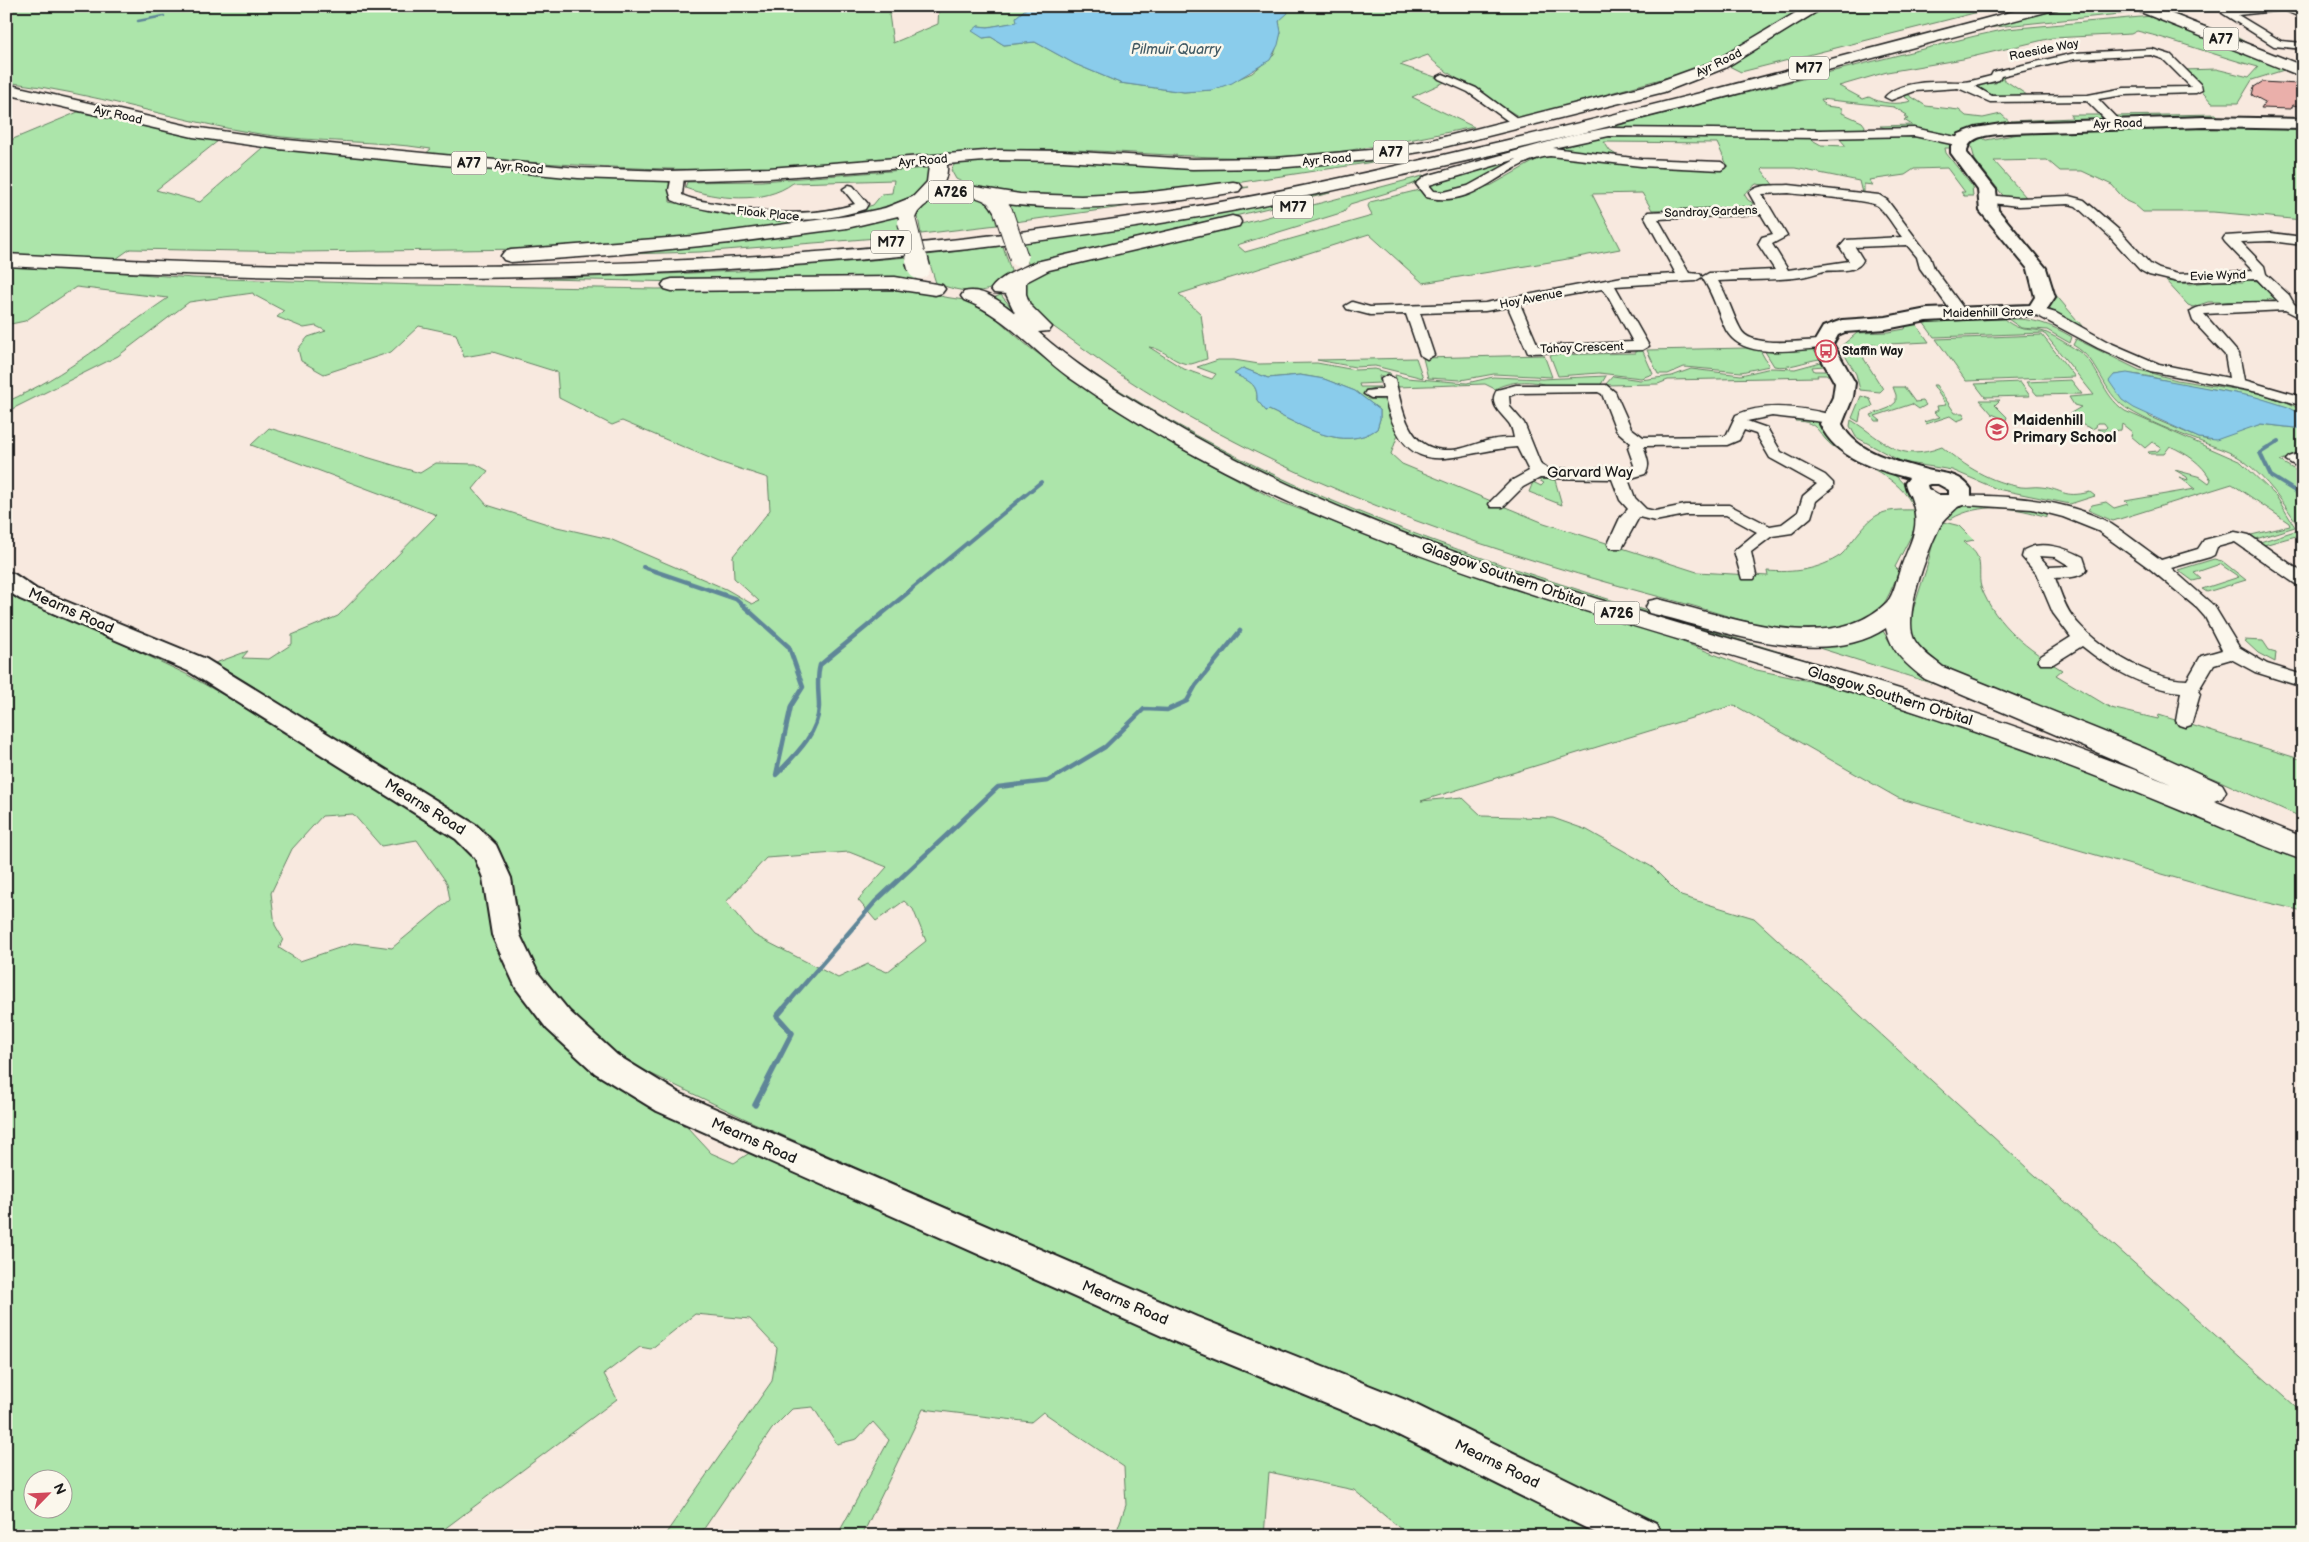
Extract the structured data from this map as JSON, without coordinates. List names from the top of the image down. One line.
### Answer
{"streets":{"main road":["A77","Ayr Road","M77","A726","Glasgow Southern Orbital"],"street":["Raeside Way","Sandray Gardens","Floak Place","Evie Wynd","Hoy Avenue","Maidenhill Grove","Tahay Crescent","Garvard Way","Mearns Road"]},"crossings":[["Ayr Road","A726"],["Ayr Road","Floak Place"],["M77","A726"],["M77","Glasgow Southern Orbital"],["A726","Glasgow Southern Orbital"],["Sandray Gardens","Hoy Avenue"],["Sandray Gardens","Maidenhill Grove"],["Hoy Avenue","Tahay Crescent"]],"water":["Pilmuir Quarry"],"places":{"bus stop":["Staffin Way"],"school or university":["Maidenhill Primary School"]},"north":"top right"}
